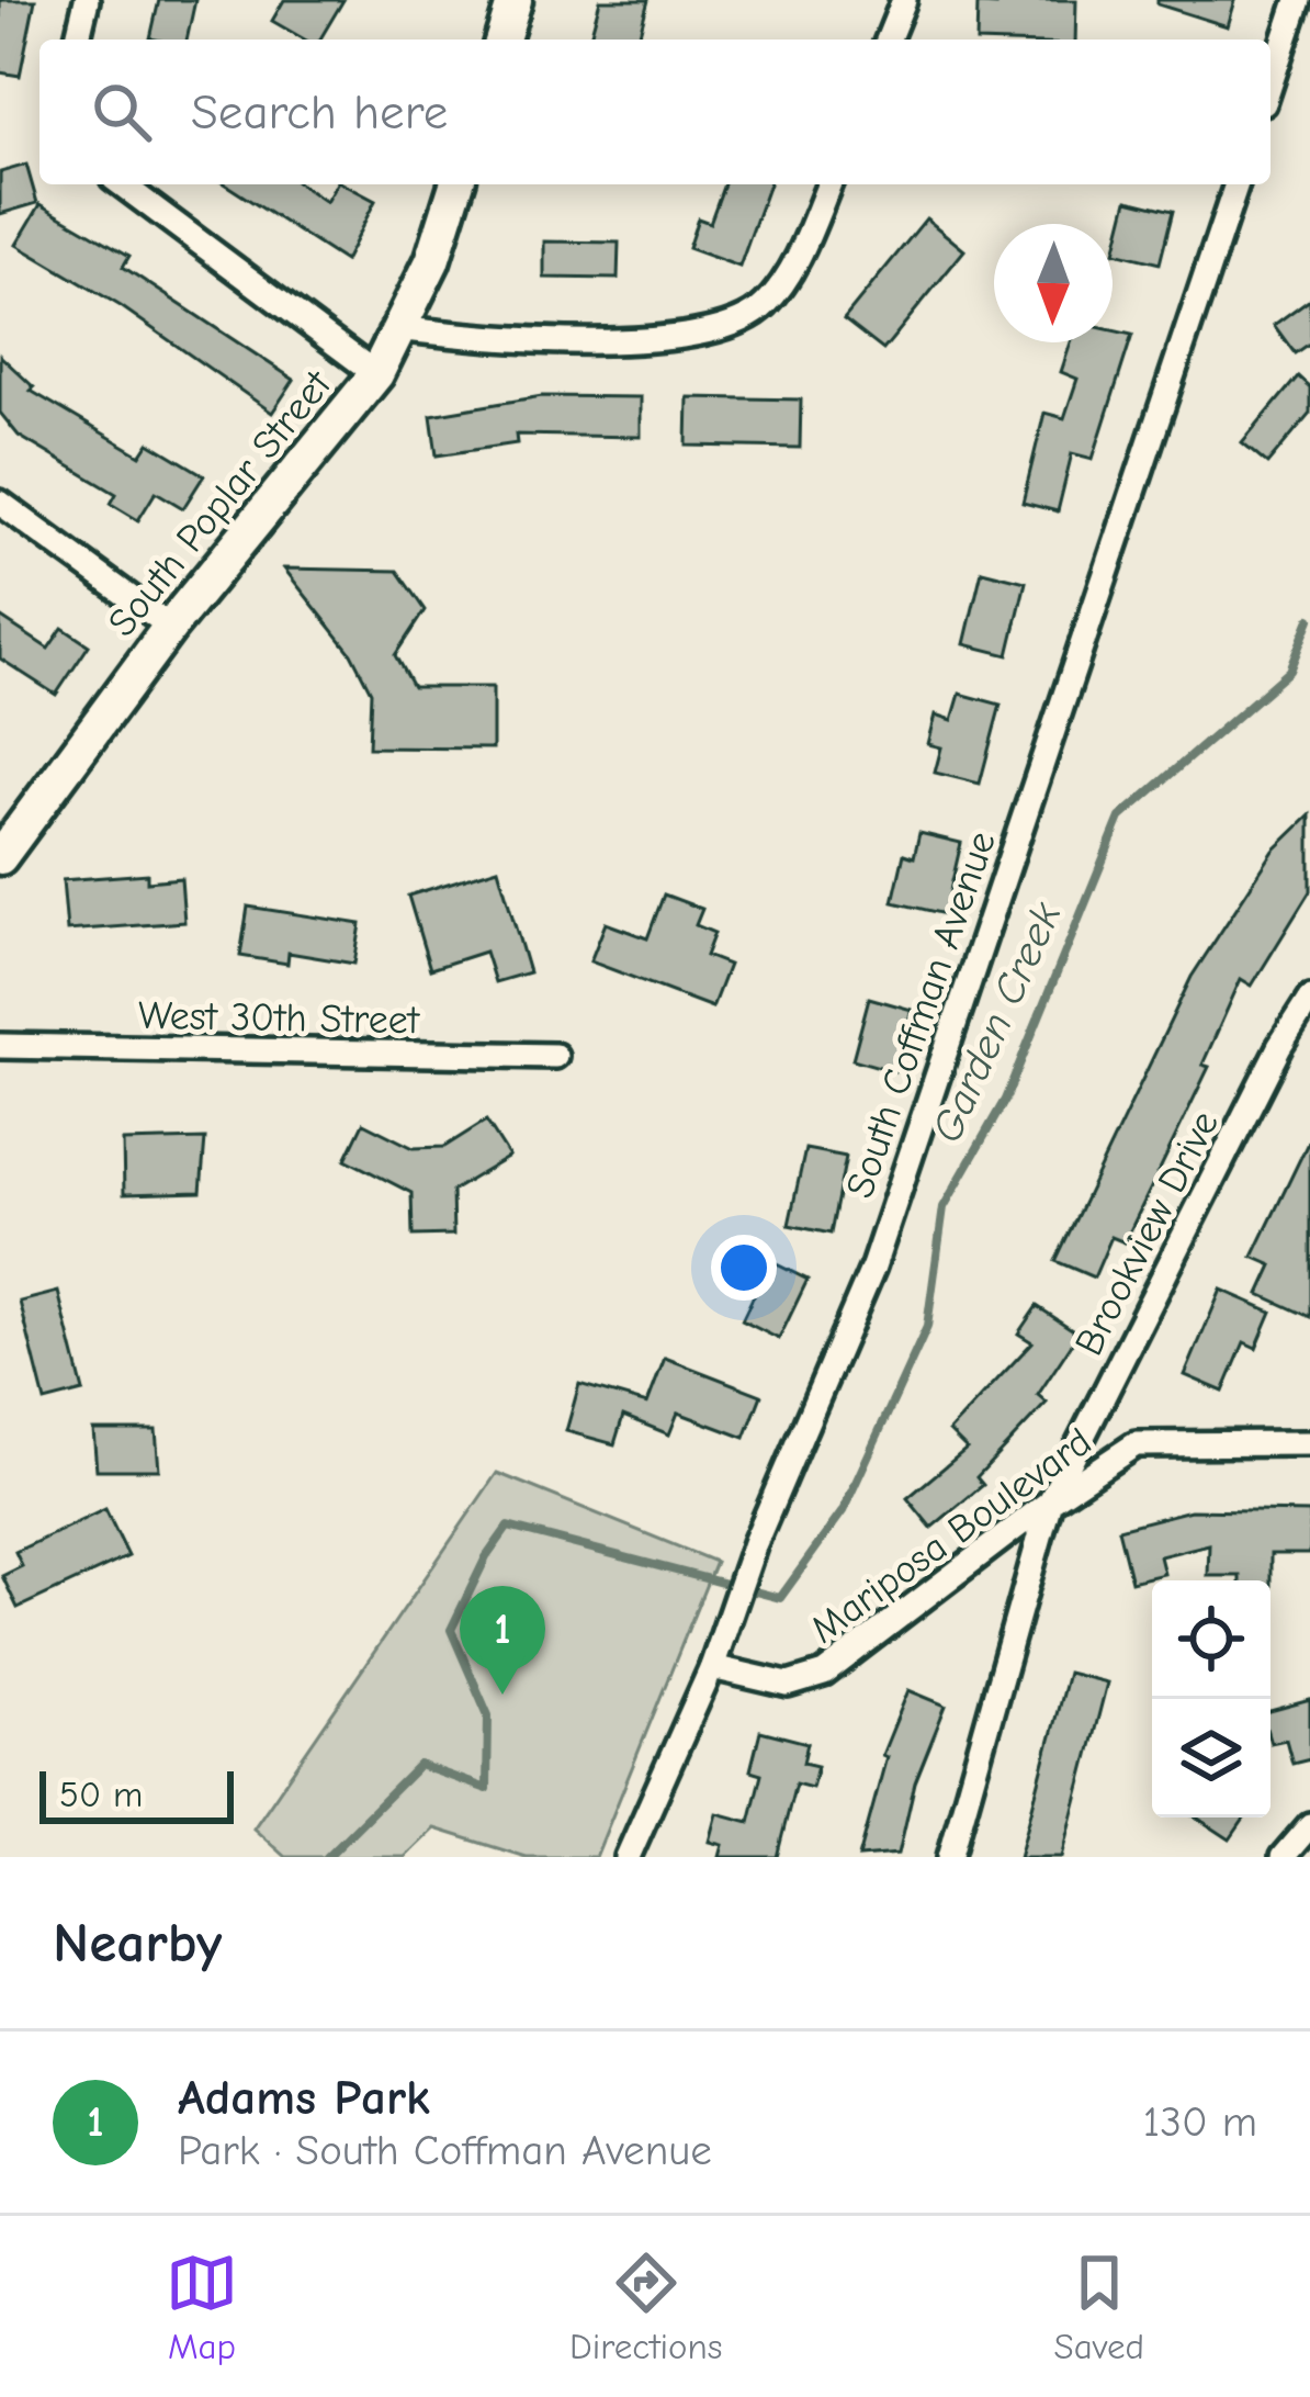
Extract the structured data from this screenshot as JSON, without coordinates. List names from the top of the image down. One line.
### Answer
{"streets":{"main road":["South Poplar Street"],"street":["South Coffman Avenue","West 30th Street","Brookview Drive","Mariposa Boulevard"]},"crossings":[["South Coffman Avenue","Mariposa Boulevard"],["Brookview Drive","Mariposa Boulevard"]],"water":["Garden Creek"],"scale_bar":"50 m","north":"bottom","page":{"search":"Search here","pins":"1","scale":"50 m","heading":"Nearby","list":[{"mark":"1","name":"Adams Park","note":"Park · South Coffman Avenue","value":"130 m"}],"nav":["Map","Directions","Saved"]}}
